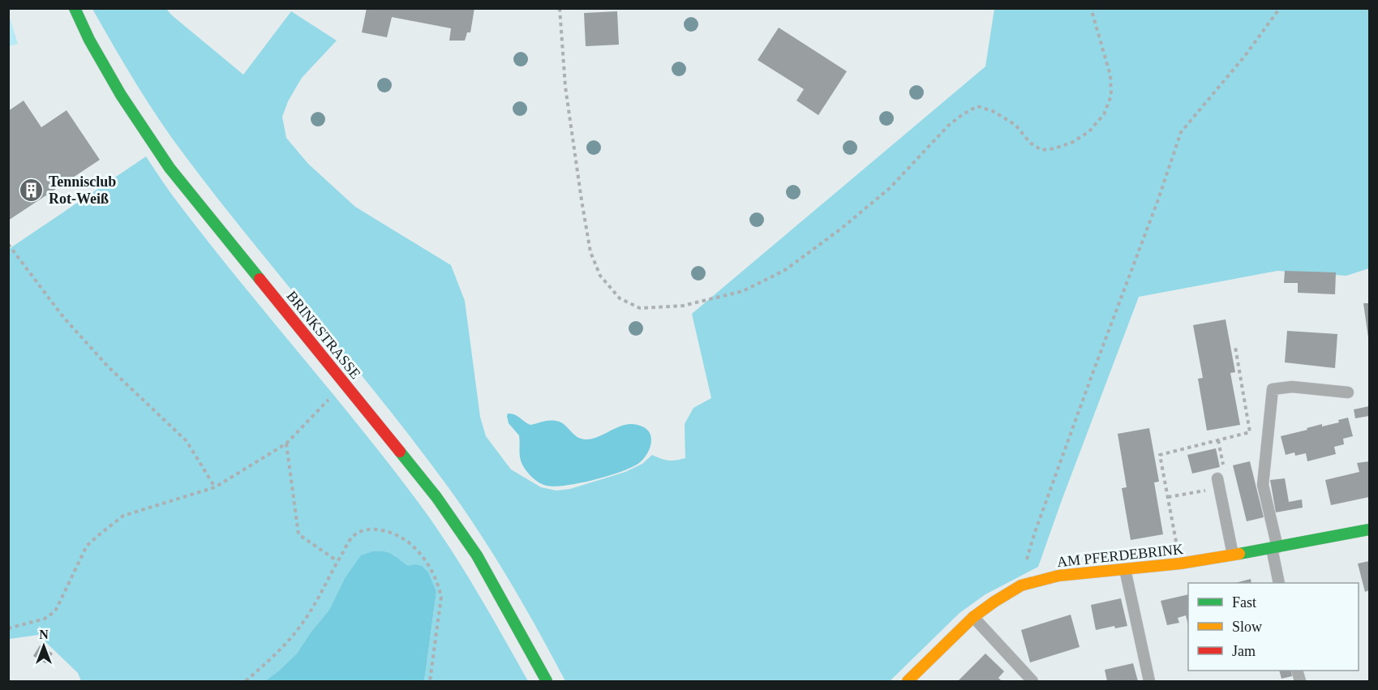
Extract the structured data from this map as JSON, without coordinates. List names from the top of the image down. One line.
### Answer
{"streets":{"street":["BRINKSTRASSE","AM PFERDEBRINK"]},"places":{"building":["Tennisclub Rot-Weiß"]},"legend":["Fast","Slow","Jam"],"north":"top"}
